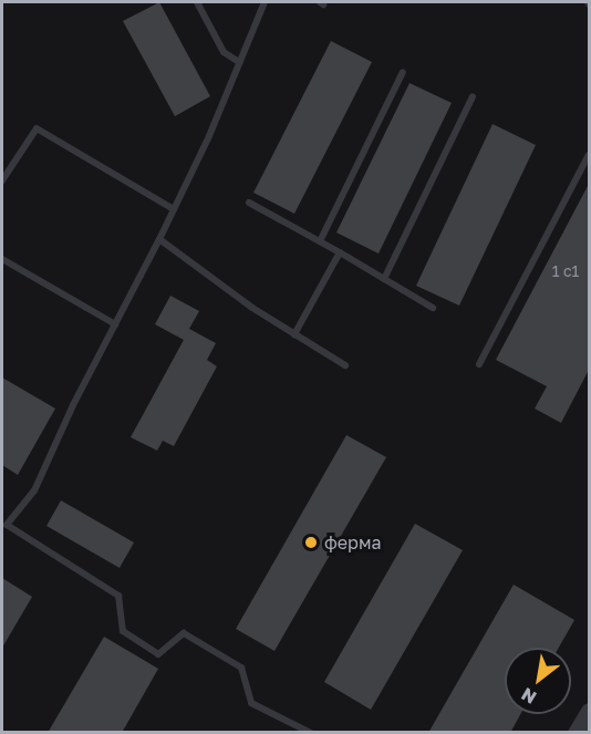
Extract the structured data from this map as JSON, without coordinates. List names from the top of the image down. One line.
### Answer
{"places":["ферма"],"house_numbers":["1 с1"],"north":"bottom left"}
